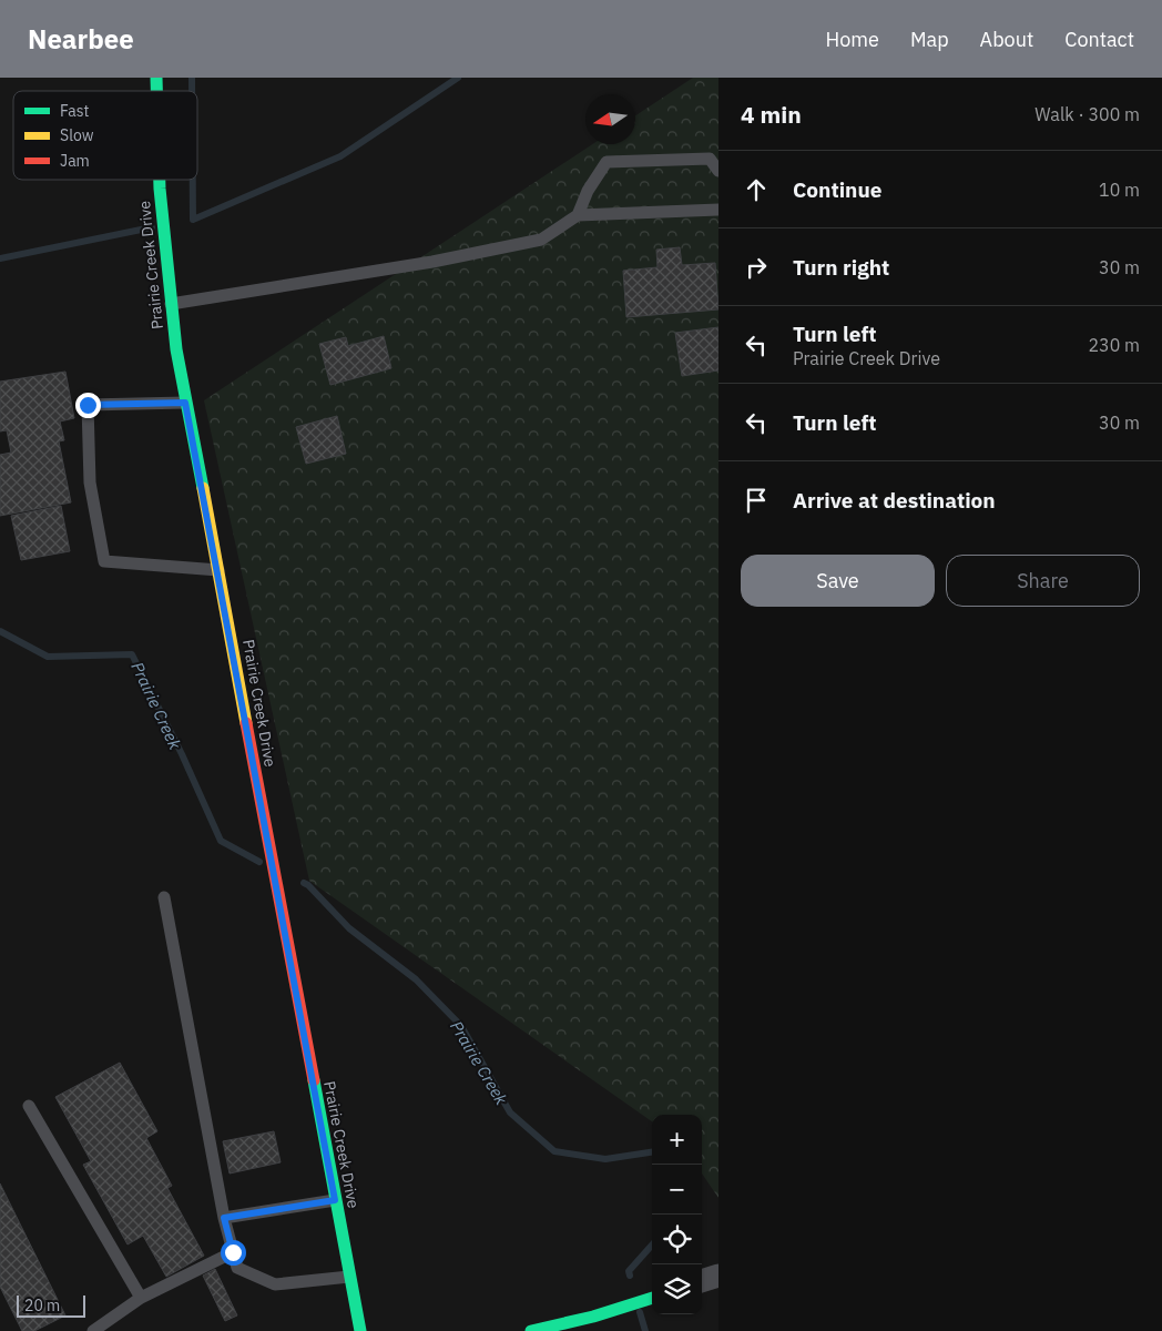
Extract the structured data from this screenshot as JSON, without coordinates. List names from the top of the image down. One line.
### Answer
{"streets":{"main road":["Prairie Creek Drive"]},"water":["Prairie Creek"],"legend":["Fast","Slow","Jam"],"scale_bar":"20 m","north":"left","page":{"header":"Nearbee","nav":["Home","Map","About","Contact"],"heading":["4 min","Walk · 300 m"],"list":[["Continue","10 m"],["Turn right","30 m"],["Turn left","Prairie Creek Drive","230 m"],["Turn left","30 m"],"Arrive at destination"],"buttons":["Save","Share"],"map_buttons":["+","−"],"scale":"20 m"}}
